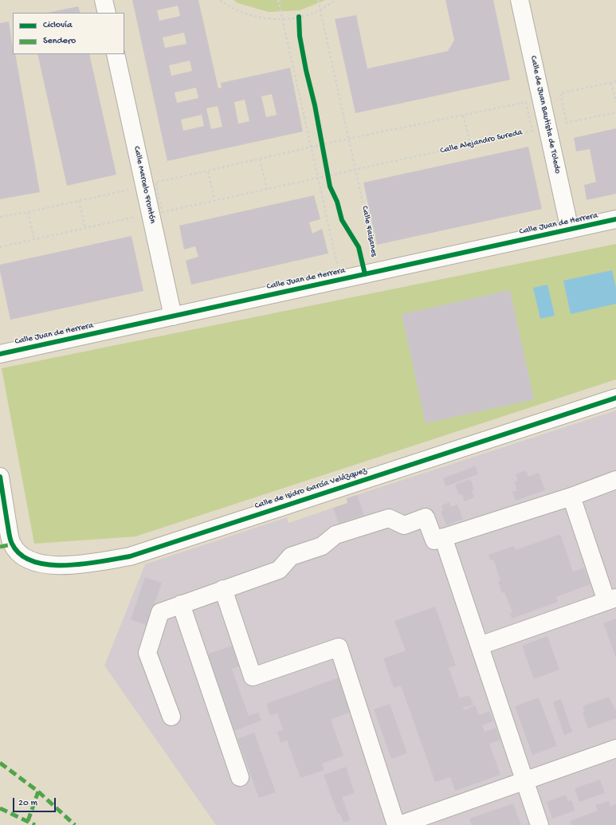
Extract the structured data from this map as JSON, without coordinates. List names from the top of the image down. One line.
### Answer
{"streets":{"street":["Calle de Juan Bautista de Toledo","Calle Marcelo Frontón","Calle Juan de Herrera","Calle de Isidro García Velázquez"],"path":["Calle Alejandro Sureda","Calle Faisanes"]},"crossings":[["Calle de Juan Bautista de Toledo","Calle Juan de Herrera"],["Calle Alejandro Sureda","Calle Faisanes"],["Calle Marcelo Frontón","Calle Juan de Herrera"]],"legend":["Ciclovía","Sendero"],"scale_bar":"20 m"}
